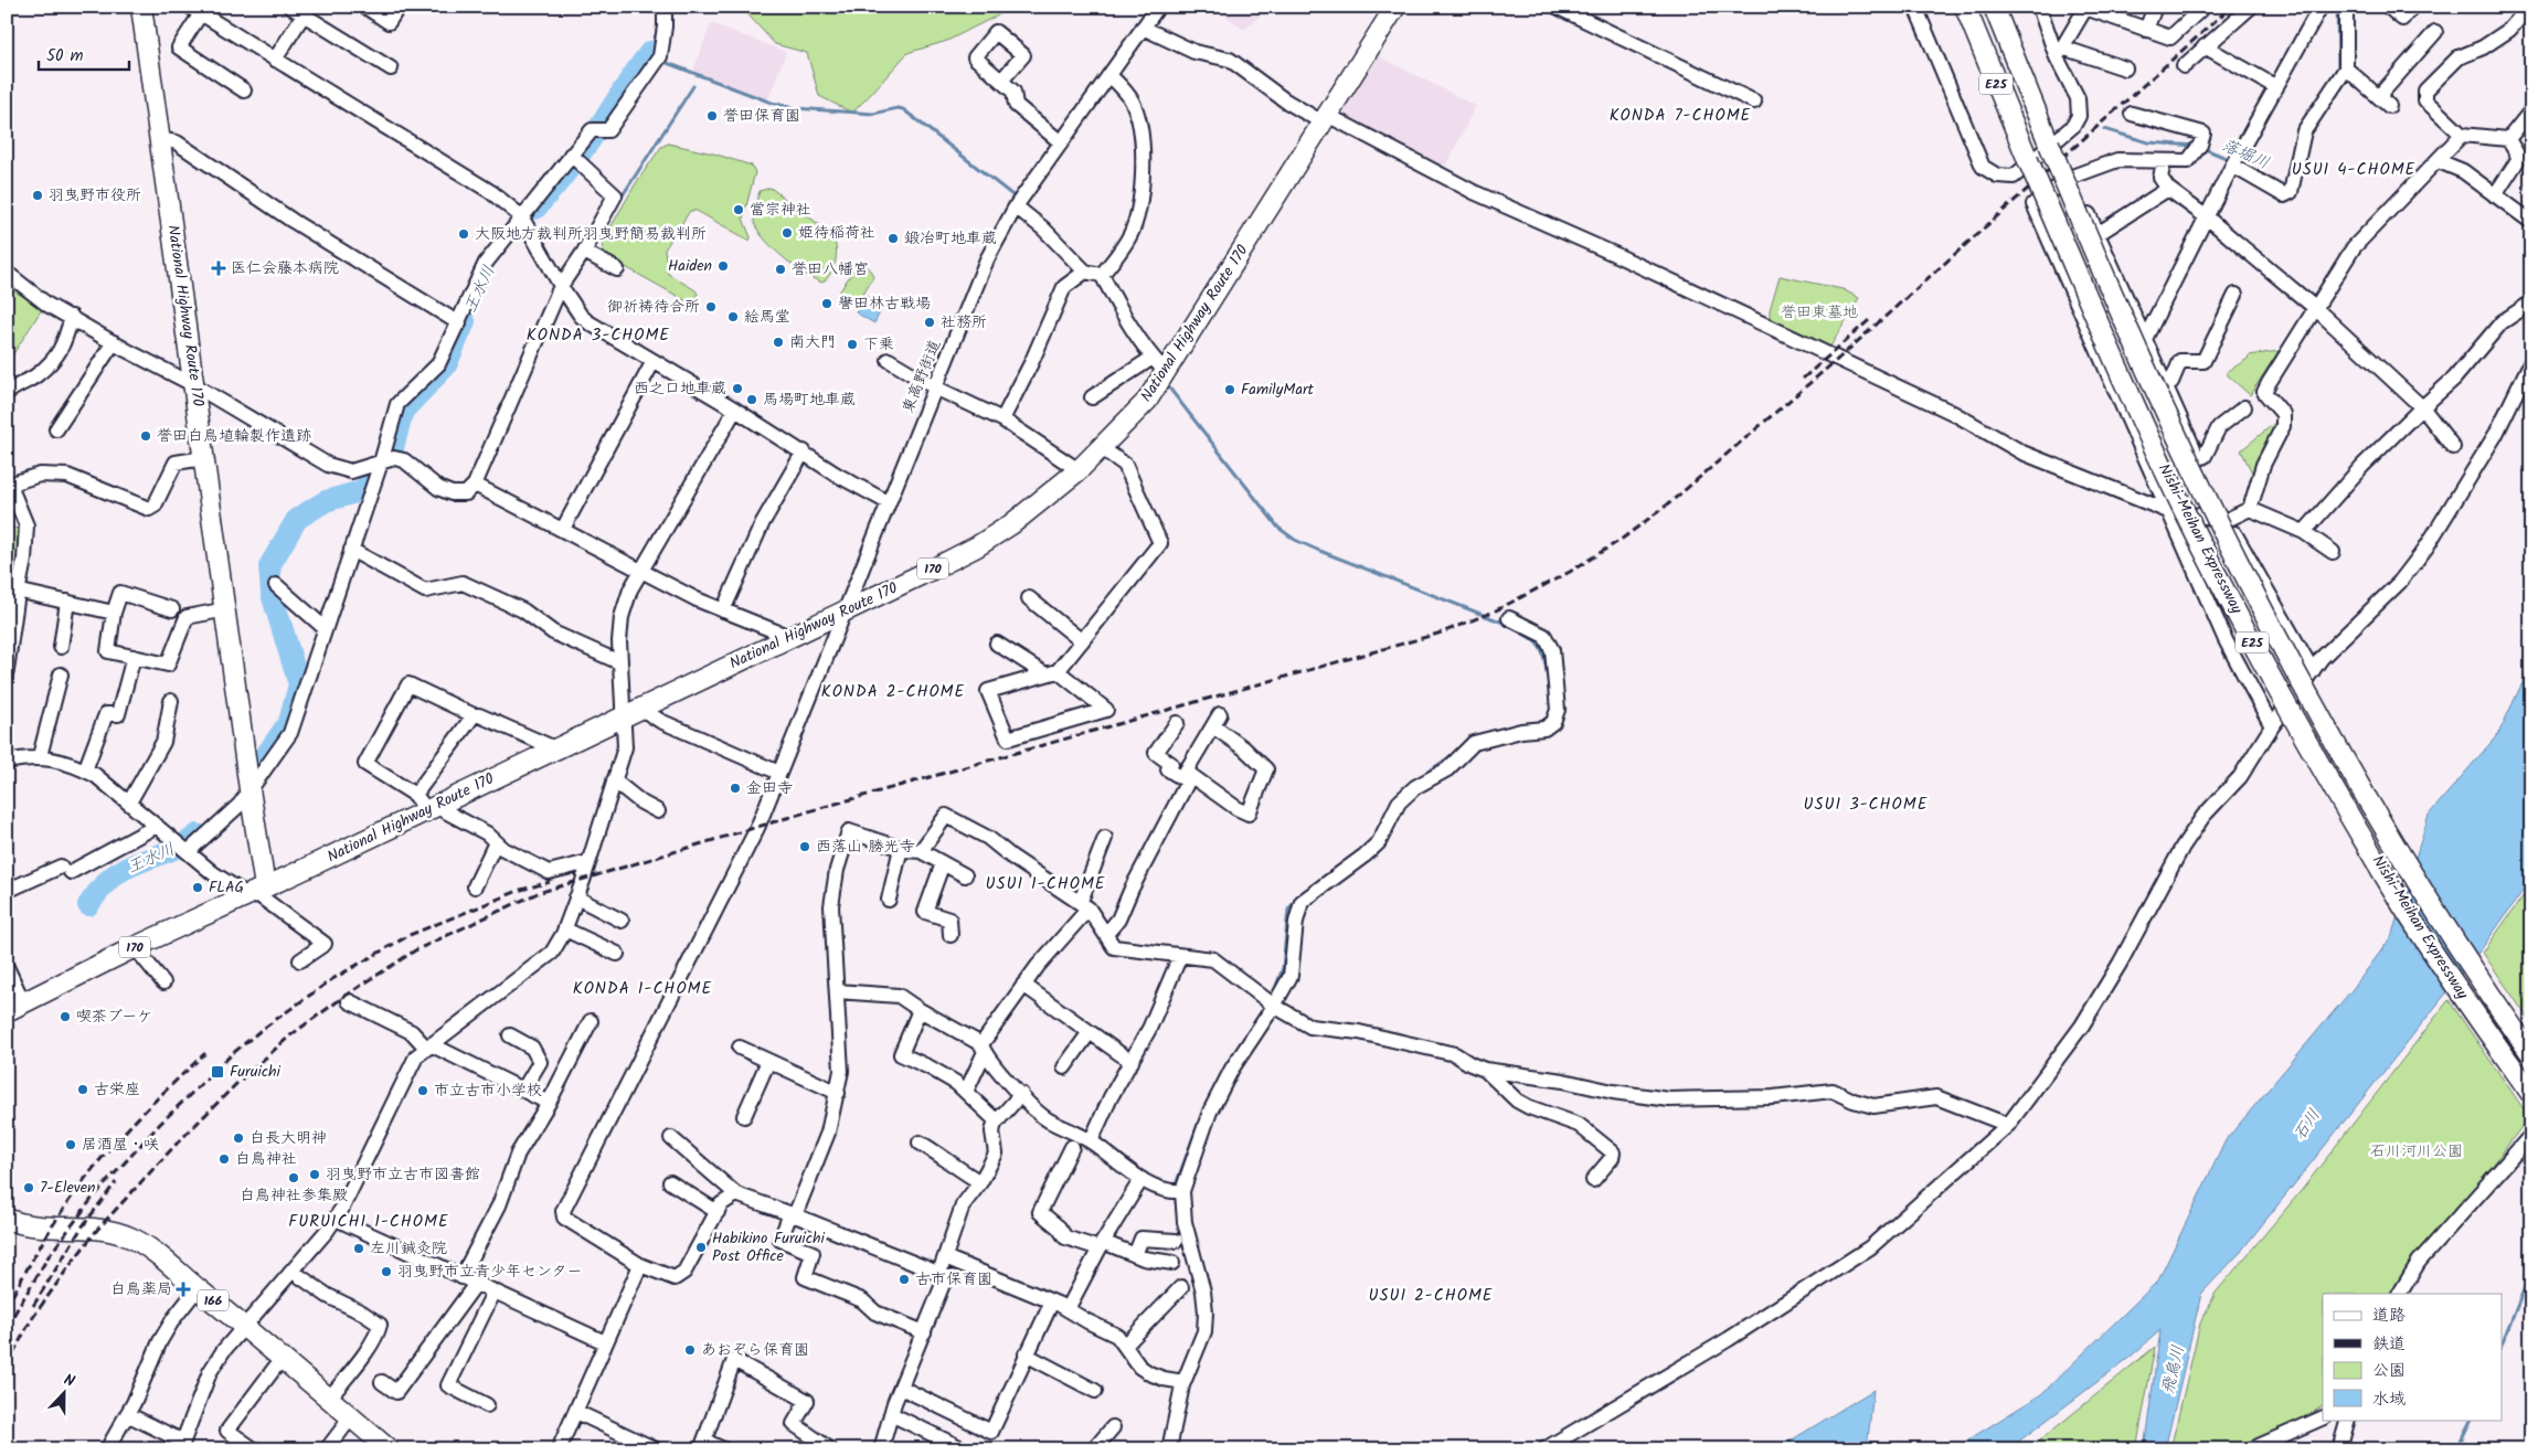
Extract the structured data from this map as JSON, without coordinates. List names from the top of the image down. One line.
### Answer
{"streets":{"highway":["E25","National Highway Route 170","Nishi-Meihan Expressway","170","166"],"street":["東高野街道"]},"crossings":[["National Highway Route 170","東高野街道"]],"districts":["KONDA 7-CHOME","USUI 4-CHOME","KONDA 3-CHOME","KONDA 2-CHOME","USUI 3-CHOME","USUI 1-CHOME","KONDA 1-CHOME","FURUICHI 1-CHOME","USUI 2-CHOME"],"water":["落堀川","王水川","石川","飛鳥川"],"parks":["誉田東墓地","石川河川公園"],"places":{"other":["誉田保育園","羽曳野市役所","當宗神社","姫待稲荷社","大阪地方裁判所羽曳野簡易裁判所","鍛冶町地車蔵","Haiden","誉田八幡宮","譽田林古戦場","御祈祷待合所","絵馬堂","社務所","南大門","下乗","西之口地車蔵","FamilyMart","馬場町地車蔵","誉田白鳥埴輪製作遺跡","金田寺","西落山 勝光寺","FLAG","喫茶ブーケ","古栄座","市立古市小学校","白長大明神","居酒屋・咲","白鳥神社","羽曳野市立古市図書館","白鳥神社参集殿","7-Eleven","Habikino Furuichi Post Office","左川鍼灸院","羽曳野市立青少年センター","古市保育園","あおぞら保育園"],"health":["医仁会藤本病院","白鳥薬局"],"transit":["Furuichi"]},"legend":["道路","鉄道","公園","水域"],"scale_bar":"50 m","north":"top"}
